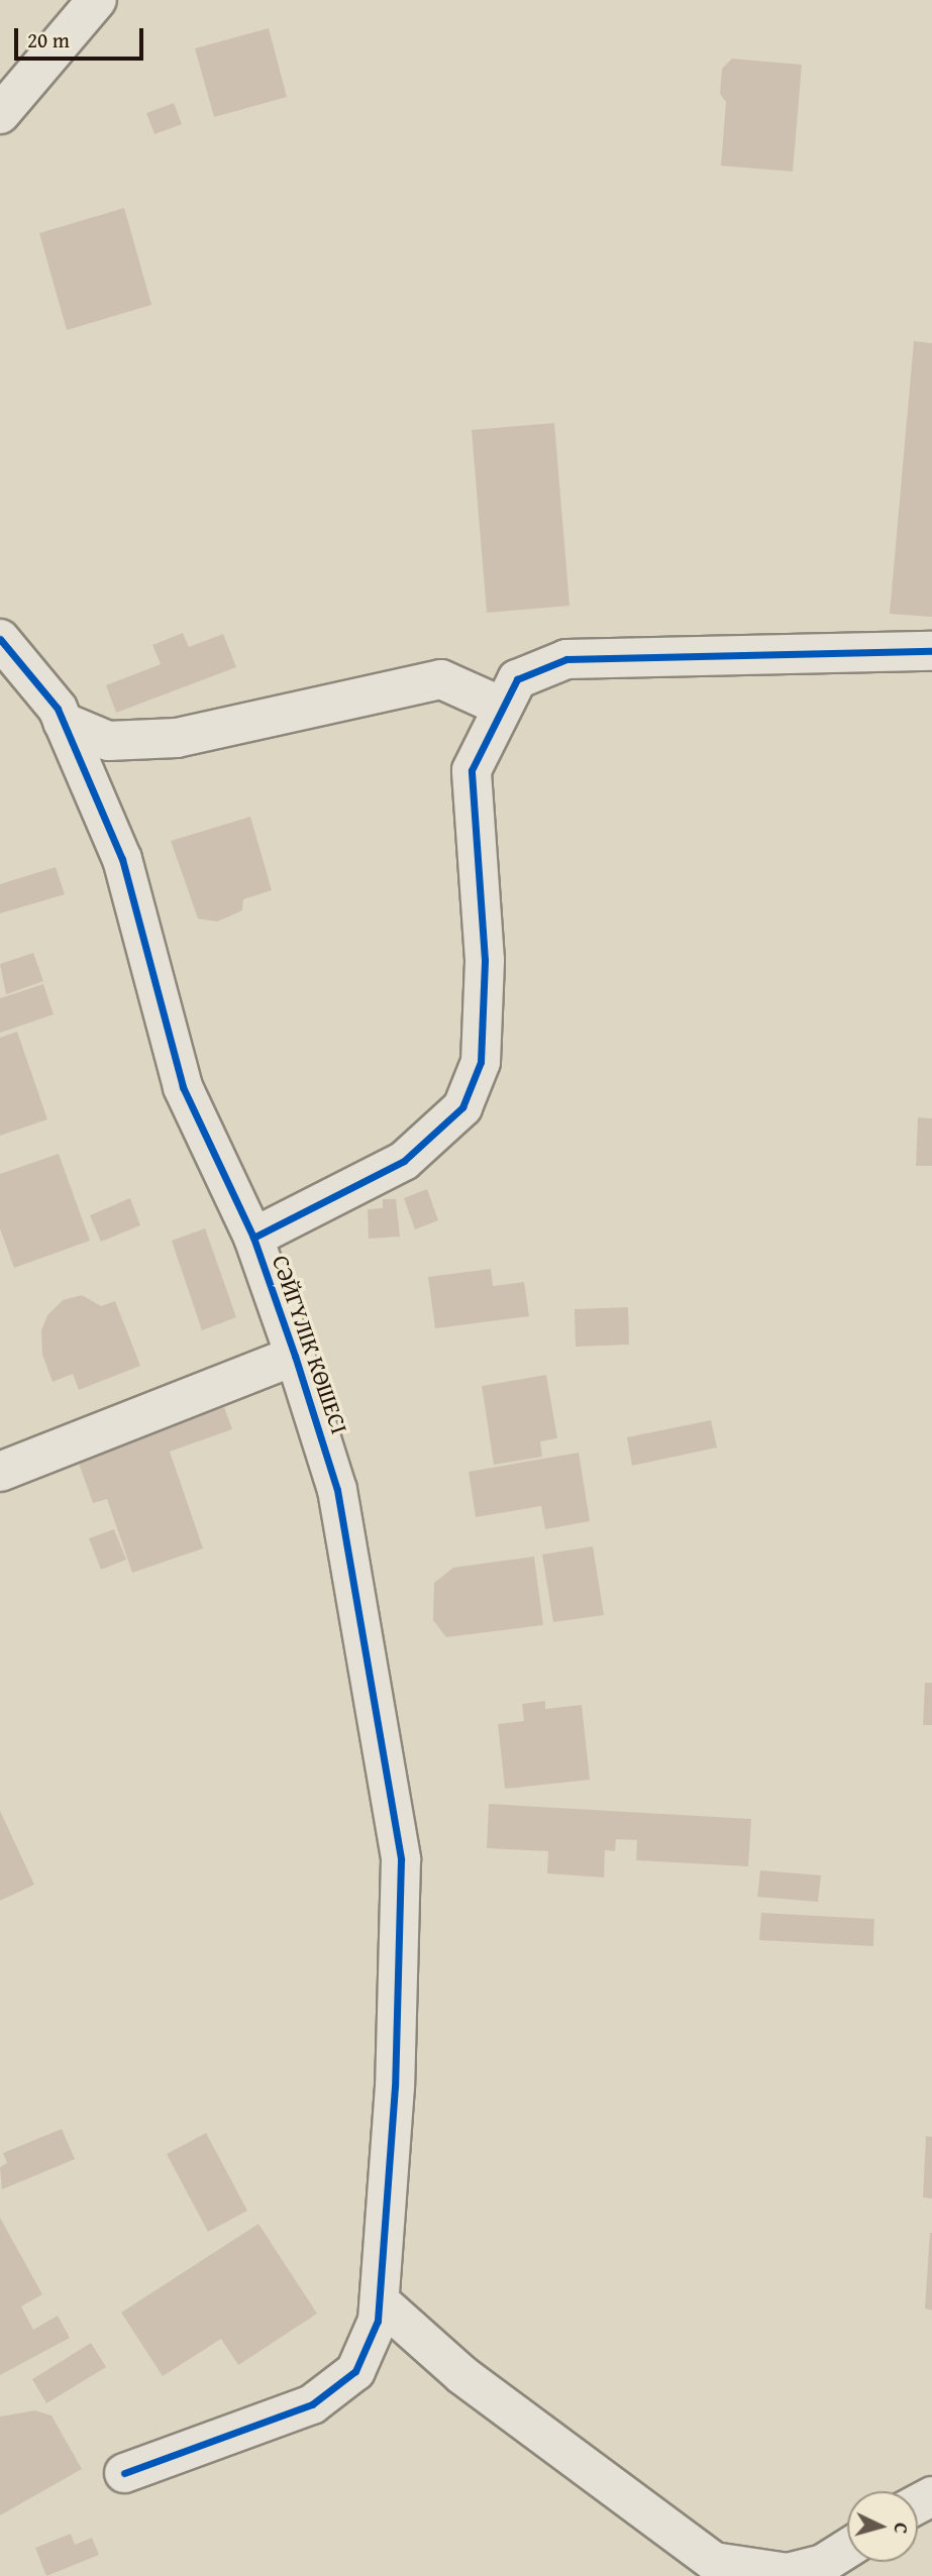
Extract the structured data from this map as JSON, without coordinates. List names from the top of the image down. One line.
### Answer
{"streets":{"street":["СӘЙГҮЛІК КӨШЕСІ"]},"scale_bar":"20 m","north":"right"}
